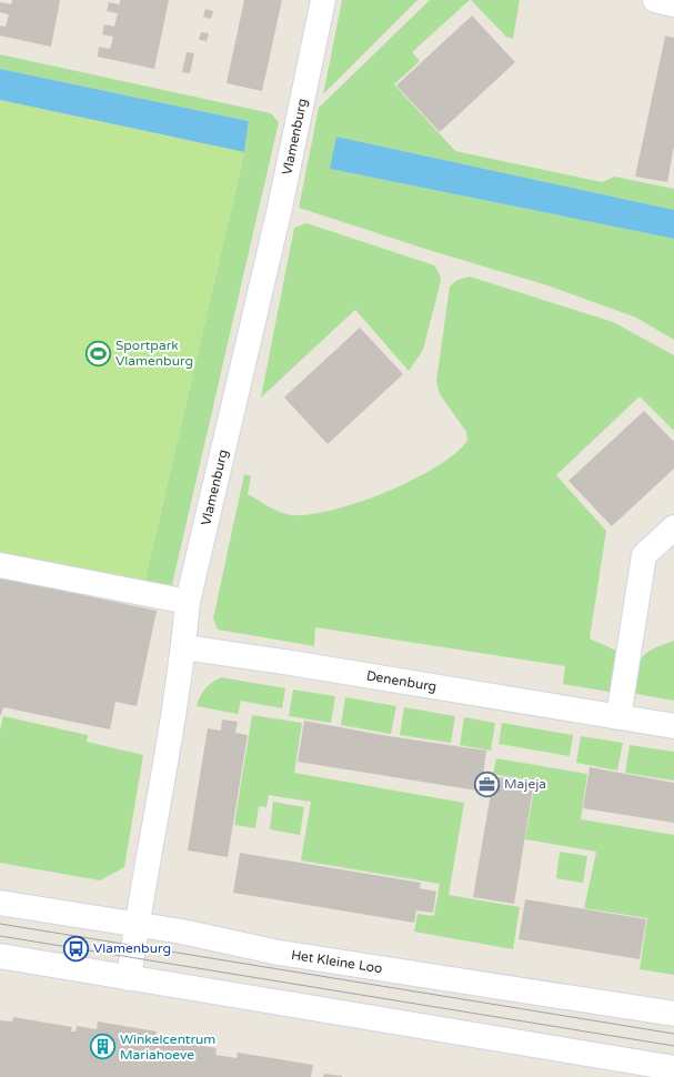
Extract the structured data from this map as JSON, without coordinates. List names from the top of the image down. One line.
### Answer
{"streets":{"street":["Vlamenburg","Denenburg","Het Kleine Loo"]},"crossings":[["Vlamenburg","Denenburg"],["Vlamenburg","Het Kleine Loo"]],"places":{"sports":["Sportpark Vlamenburg"],"office":["Majeja"],"bus stop":["Vlamenburg"],"building":["Winkelcentrum Mariahoeve"]}}
